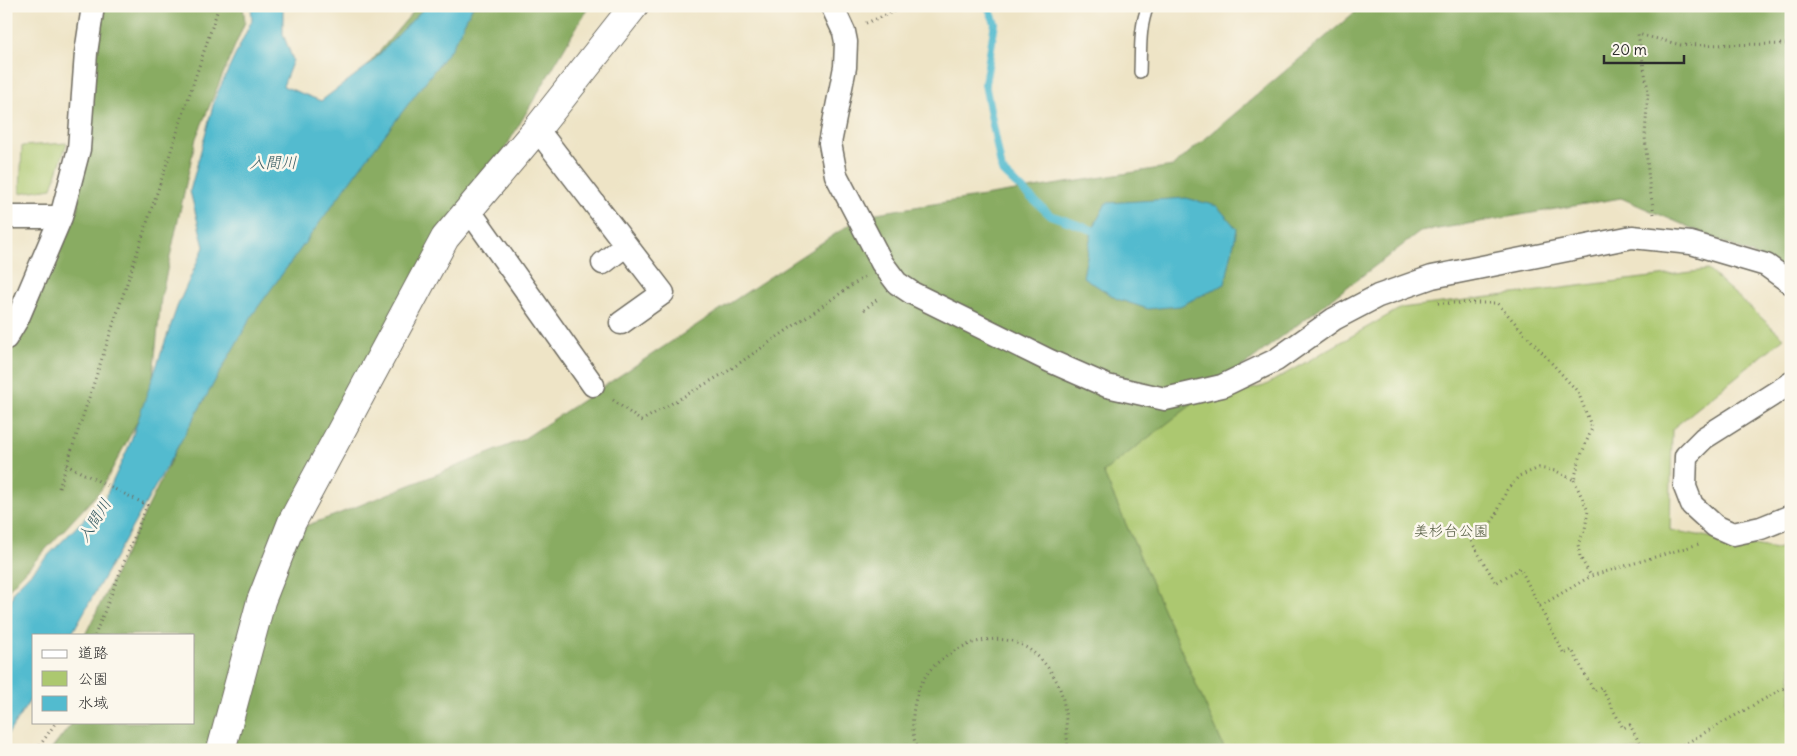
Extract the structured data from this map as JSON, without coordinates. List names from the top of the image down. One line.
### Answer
{"water":["入間川"],"parks":["美杉台公園"],"legend":["道路","公園","水域"],"scale_bar":"20 m"}
